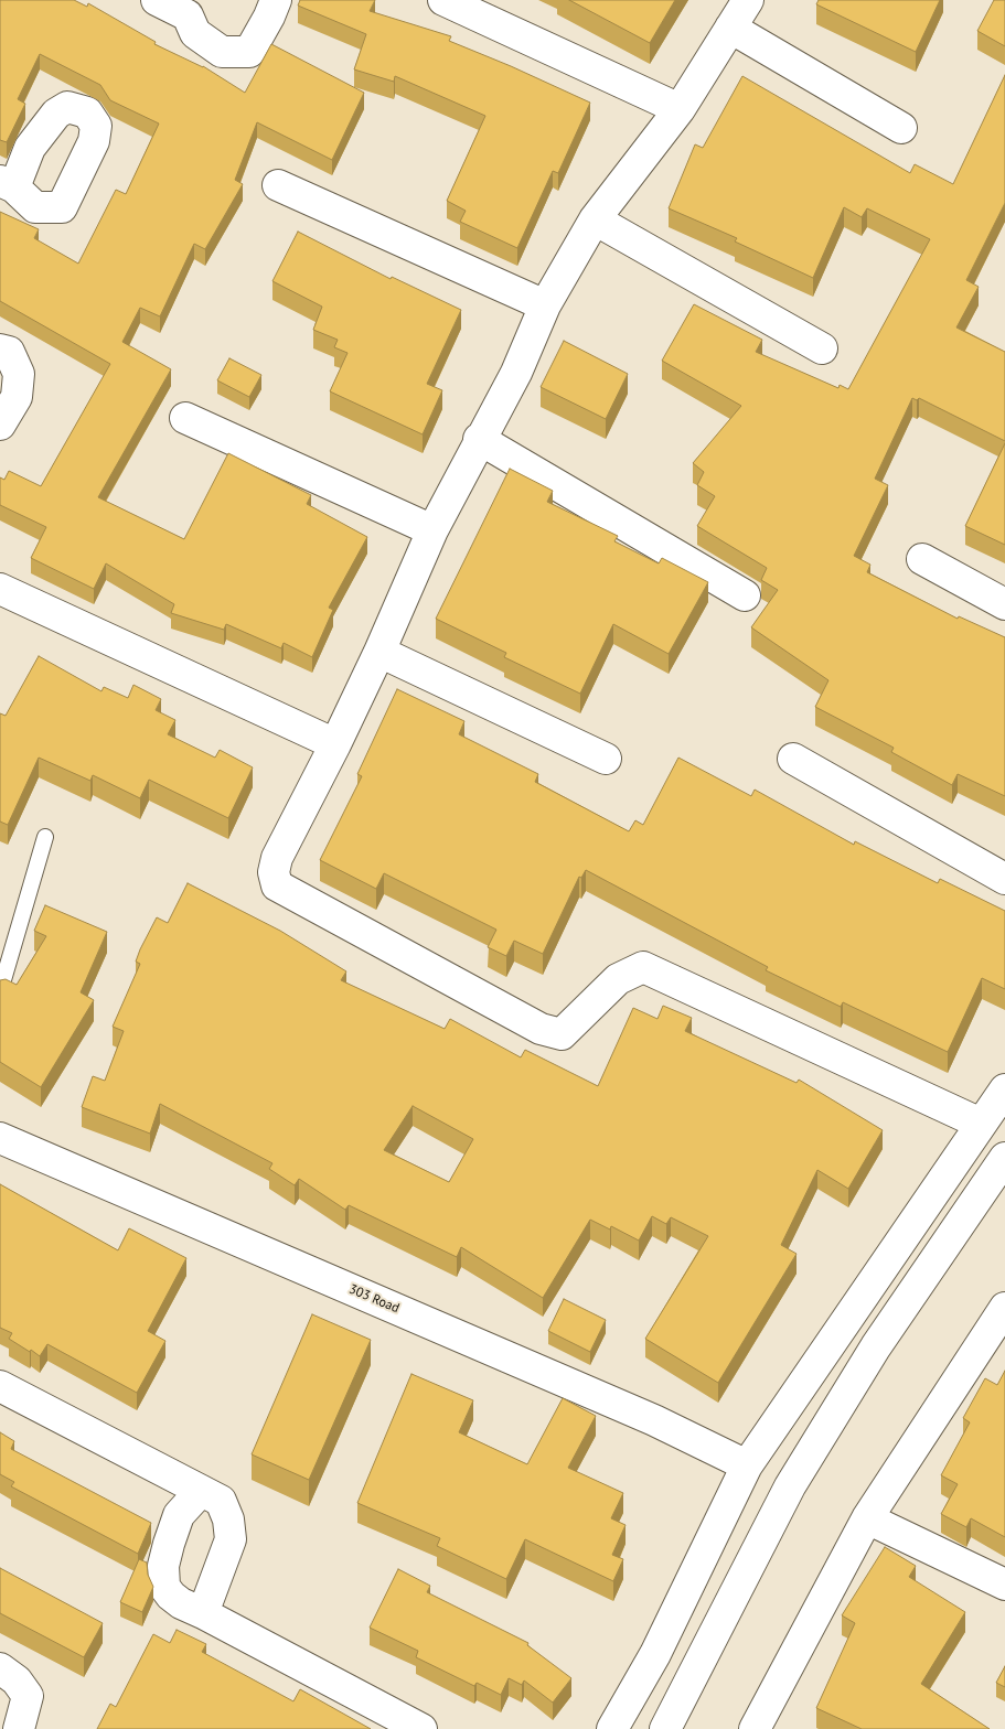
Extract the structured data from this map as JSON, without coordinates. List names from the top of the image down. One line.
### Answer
{"streets":{"street":["303 Road"]}}
